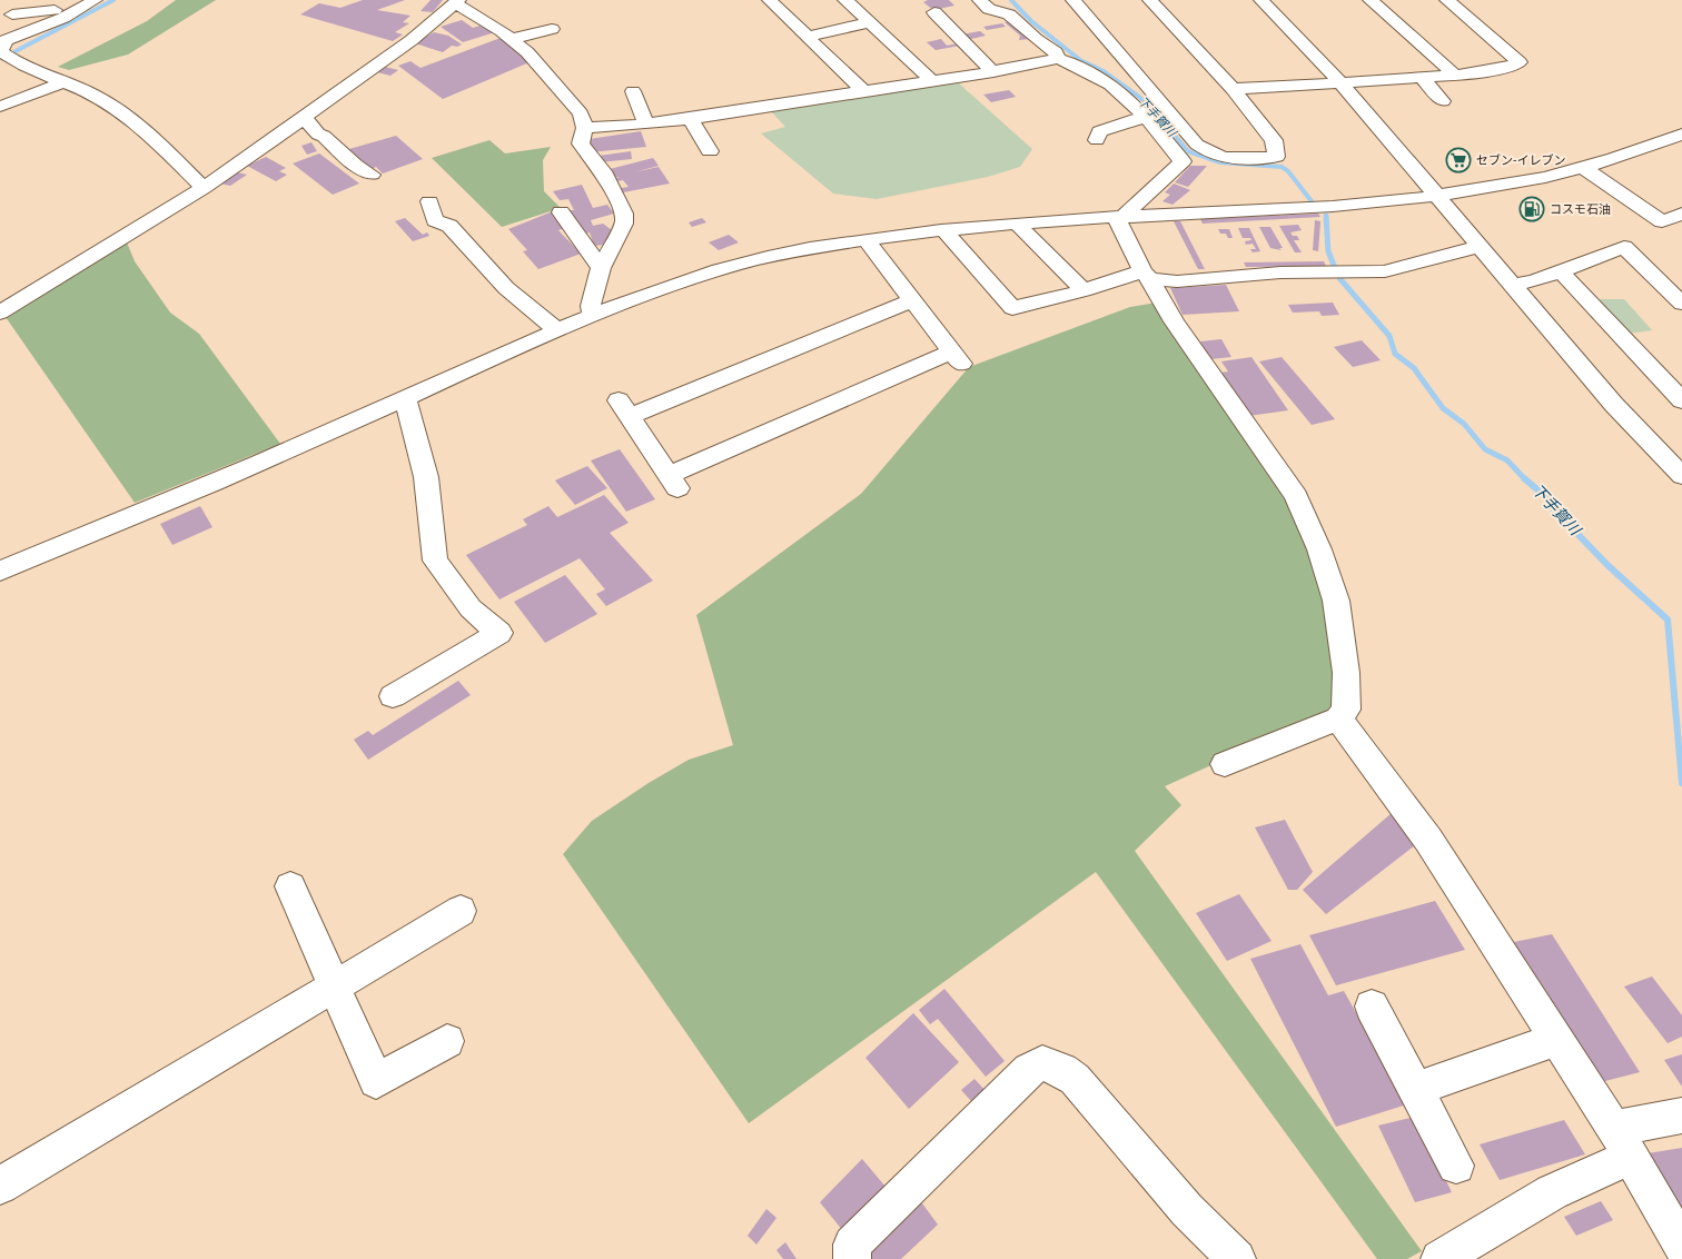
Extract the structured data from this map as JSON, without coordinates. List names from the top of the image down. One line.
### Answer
{"water":["下手賀川"],"places":{"supermarket":["セブン-イレブン"],"fuel station":["コスモ石油"]}}
